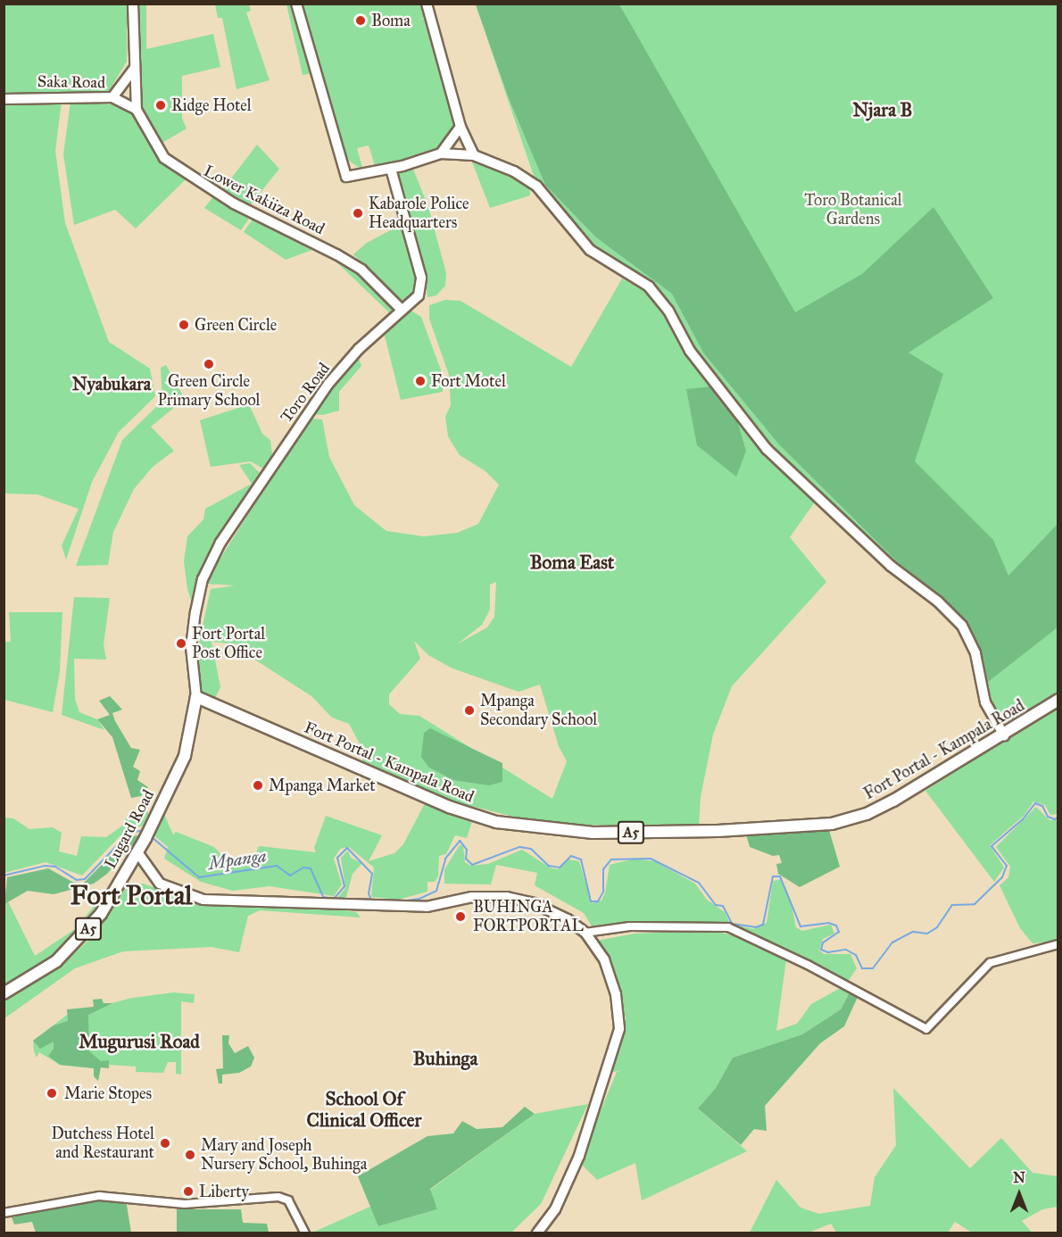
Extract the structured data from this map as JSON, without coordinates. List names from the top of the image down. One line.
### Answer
{"streets":{"highway":["Fort Portal - Kampala Road","Lugard Road","A5"],"main road":["Saka Road","Lower Kakiiza Road","Toro Road"]},"crossings":[["Saka Road","Lower Kakiiza Road"],["Lower Kakiiza Road","Toro Road"],["Toro Road","Fort Portal - Kampala Road"],["Toro Road","Lugard Road"],["Fort Portal - Kampala Road","Lugard Road"]],"districts":["Njara B","Nyabukara","Boma East","Fort Portal","Mugurusi Road","Buhinga","School Of Clinical Officer"],"water":["Mpanga"],"parks":["Toro Botanical Gardens"],"places":["Boma","Ridge Hotel","Kabarole Police Headquarters","Green Circle","Green Circle Primary School","Fort Motel","Fort Portal Post Office","Mpanga Secondary School","Mpanga Market","BUHINGA FORTPORTAL","Marie Stopes","Dutchess Hotel and Restaurant","Mary and Joseph Nursery School, Buhinga","Liberty"],"north":"top"}
